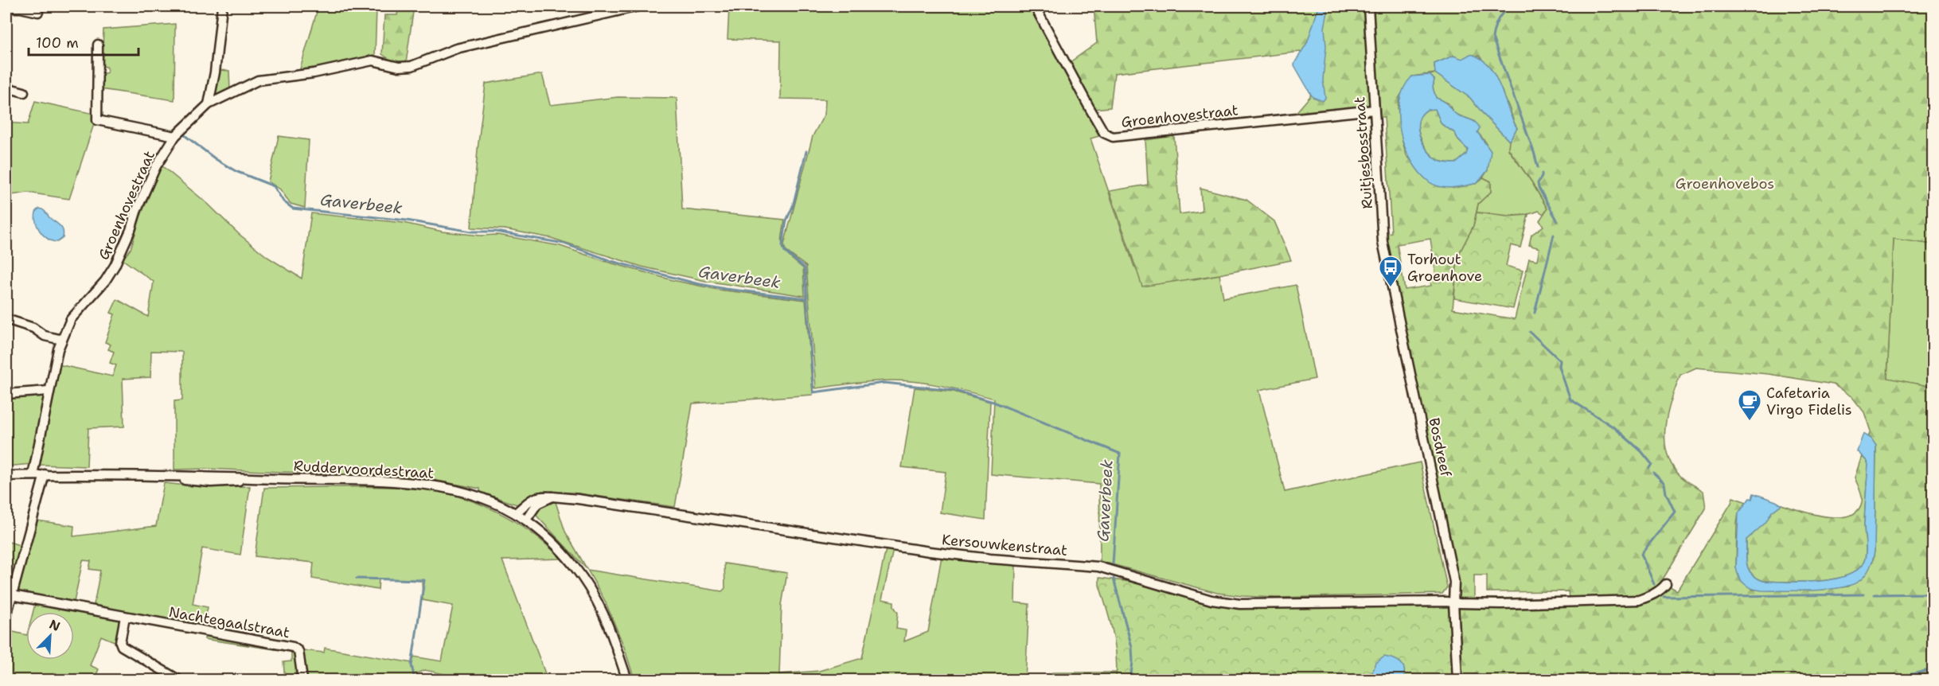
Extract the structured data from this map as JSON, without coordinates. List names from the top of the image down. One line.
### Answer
{"streets":{"street":["Groenhovestraat","Ruitjesbosstraat","Bosdreef","Ruddervoordestraat","Kersouwkenstraat","Nachtegaalstraat"]},"crossings":[["Groenhovestraat","Ruitjesbosstraat"],["Groenhovestraat","Ruddervoordestraat"],["Ruitjesbosstraat","Bosdreef"],["Bosdreef","Kersouwkenstraat"],["Ruddervoordestraat","Kersouwkenstraat"]],"water":["Gaverbeek"],"parks":["Groenhovebos"],"places":{"bus stop":["Torhout Groenhove"],"cafe":["Cafetaria Virgo Fidelis"]},"scale_bar":"100 m","north":"top right"}
